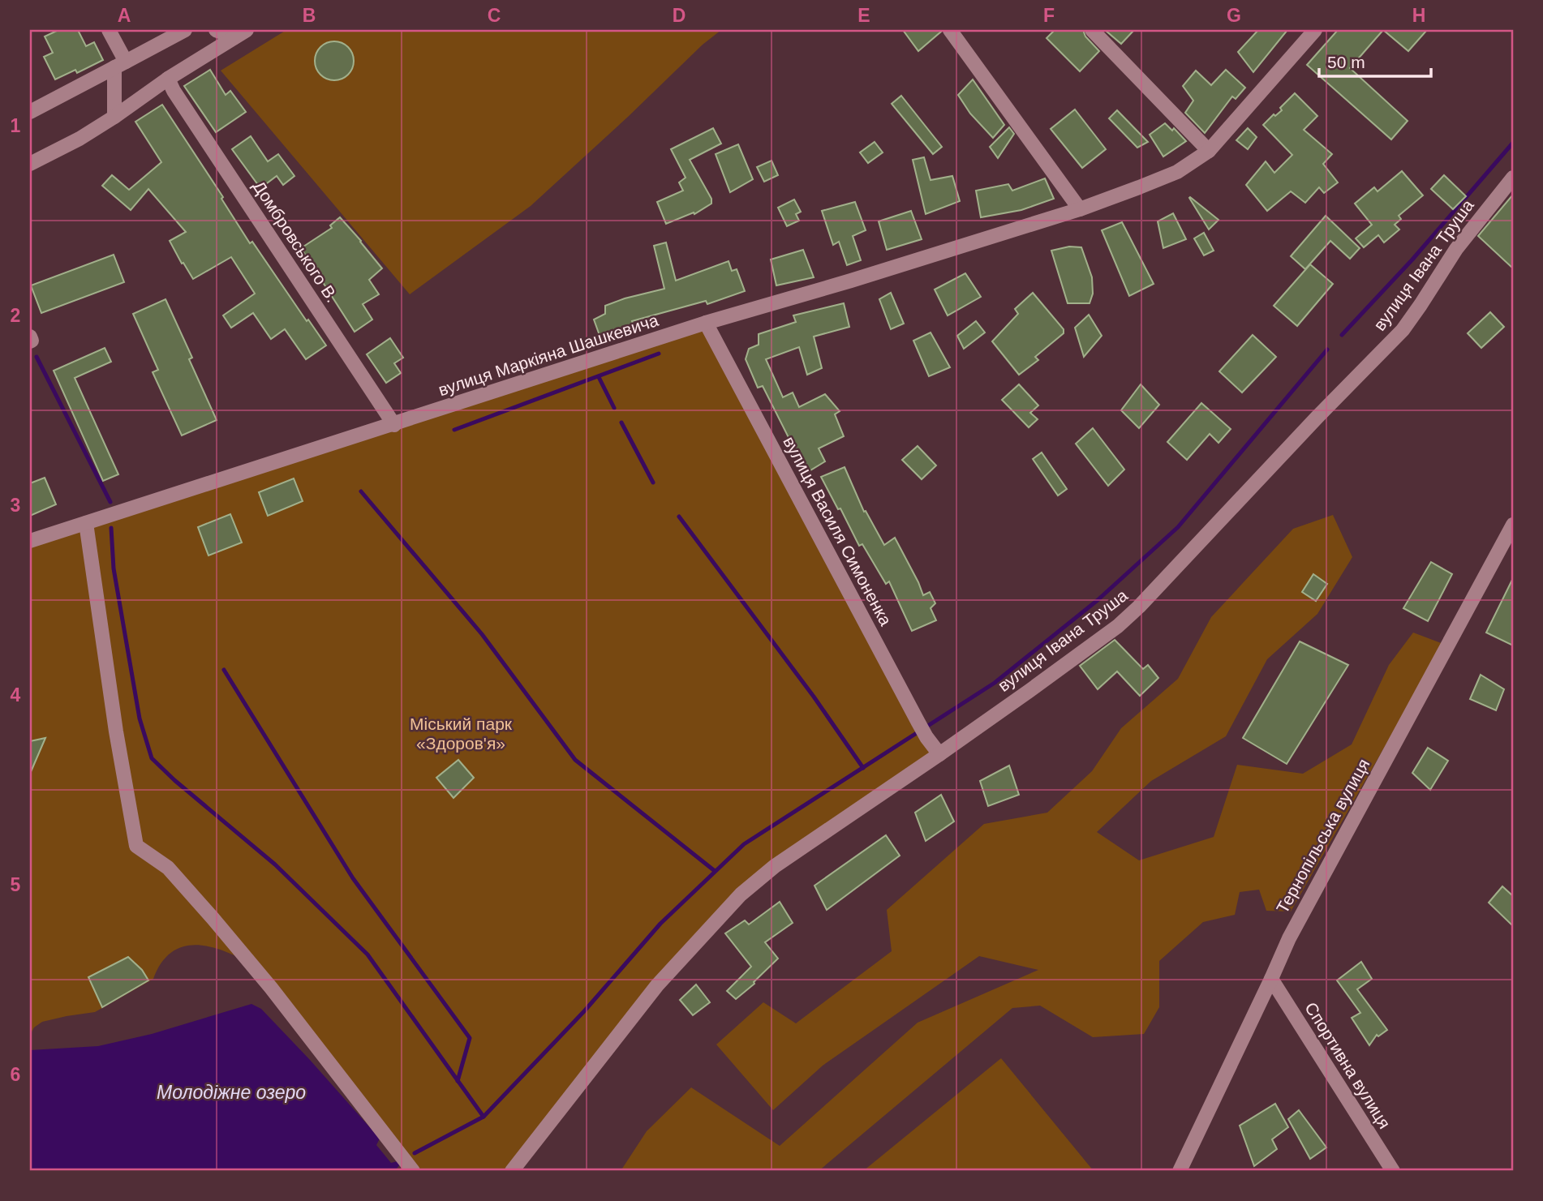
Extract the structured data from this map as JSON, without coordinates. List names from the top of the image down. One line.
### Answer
{"streets":{"street":["Домбровського В.","вулиця Івана Труша","вулиця Маркіяна Шашкевича","вулиця Василя Симоненка","Тернопільська вулиця","Спортивна вулиця"]},"crossings":[["Домбровського В.","вулиця Маркіяна Шашкевича"],["вулиця Івана Труша","вулиця Василя Симоненка"],["вулиця Маркіяна Шашкевича","вулиця Василя Симоненка"],["Тернопільська вулиця","Спортивна вулиця"]],"water":["Молодіжне озеро"],"parks":["Міський парк «Здоров'я»"],"scale_bar":"50 m","grid":{"columns":["A","B","C","D","E","F","G","H"],"rows":["1","2","3","4","5","6"]}}
